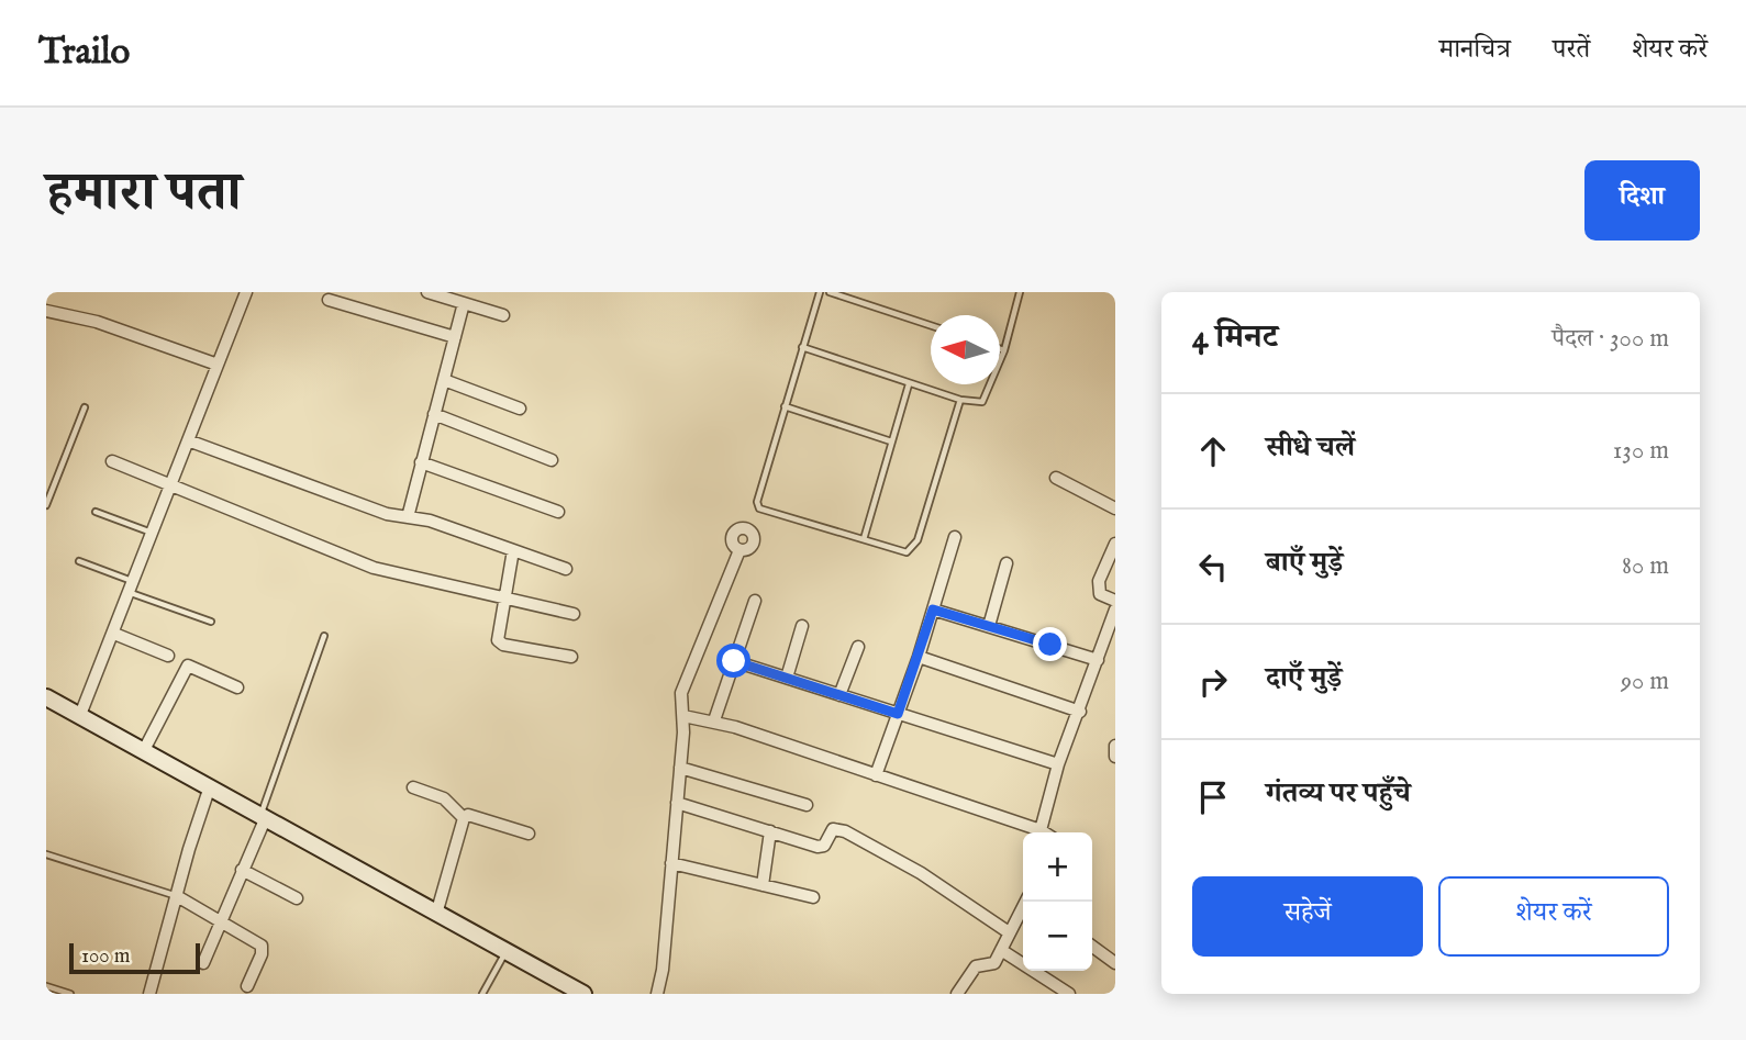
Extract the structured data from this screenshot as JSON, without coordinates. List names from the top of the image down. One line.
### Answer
{"scale_bar":"100 m","north":"left","page":{"header":"Trailo","nav":["मानचित्र","परतें","शेयर करें"],"title":"हमारा पता","buttons":["दिशा",["सहेजें","शेयर करें"]],"heading":["4 मिनट","पैदल · 300 m"],"list":[["सीधे चलें","130 m"],["बाएँ मुड़ें","80 m"],["दाएँ मुड़ें","90 m"],"गंतव्य पर पहुँचे"],"map_buttons":["+","−"],"scale":"100 m"}}
